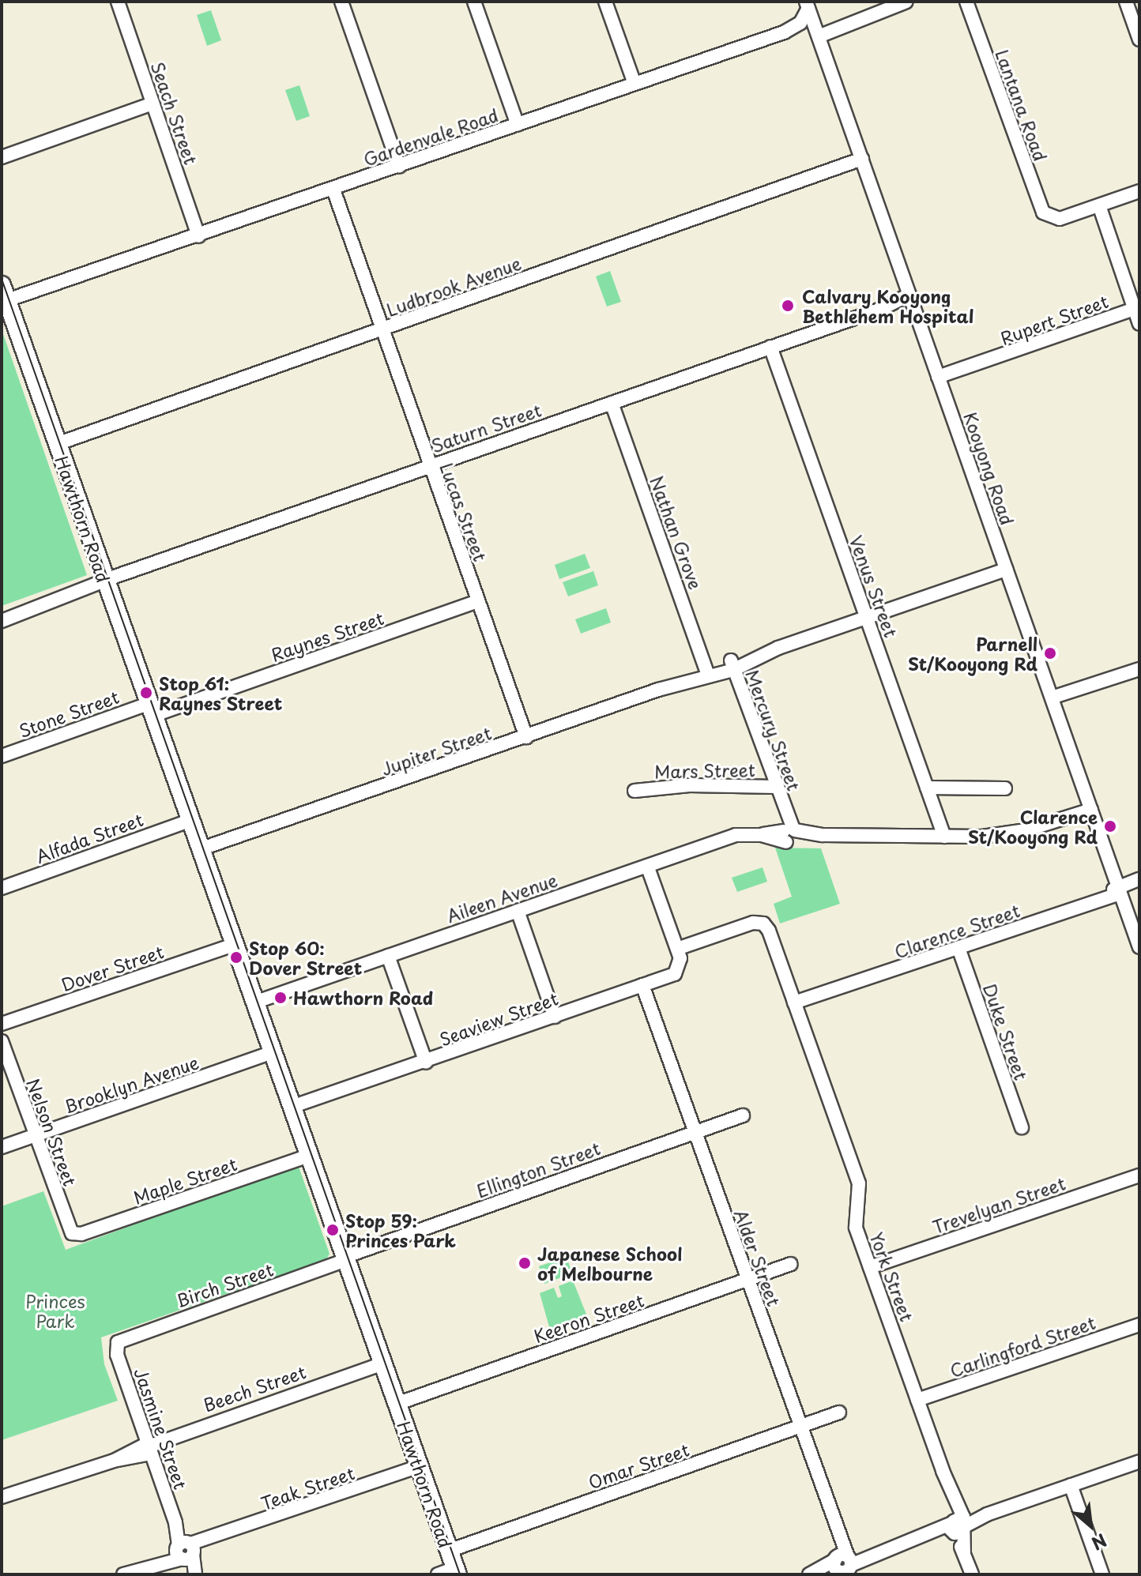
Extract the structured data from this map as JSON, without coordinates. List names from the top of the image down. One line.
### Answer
{"streets":{"main road":["Hawthorn Road"],"street":["Lantana Road","Seach Street","Gardenvale Road","Ludbrook Avenue","Rupert Street","Saturn Street","Kooyong Road","Lucas Street","Nathan Grove","Venus Street","Raynes Street","Stone Street","Mercury Street","Jupiter Street","Mars Street","Alfada Street","Aileen Avenue","Clarence Street","Dover Street","Seaview Street","Duke Street","Brooklyn Avenue","Nelson Street","Ellington Street","Maple Street","Trevelyan Street","Alder Street","York Street","Birch Street","Keeron Street","Carlingford Street","Beech Street","Jasmine Street","Omar Street","Teak Street"]},"crossings":[["Seach Street","Gardenvale Road"],["Gardenvale Road","Kooyong Road"],["Gardenvale Road","Lucas Street"],["Gardenvale Road","Hawthorn Road"],["Ludbrook Avenue","Kooyong Road"],["Ludbrook Avenue","Lucas Street"],["Ludbrook Avenue","Hawthorn Road"],["Rupert Street","Kooyong Road"],["Saturn Street","Kooyong Road"],["Saturn Street","Lucas Street"],["Saturn Street","Hawthorn Road"],["Saturn Street","Nathan Grove"],["Saturn Street","Venus Street"],["Kooyong Road","Jupiter Street"],["Kooyong Road","Aileen Avenue"],["Kooyong Road","Clarence Street"],["Lucas Street","Raynes Street"],["Lucas Street","Jupiter Street"],["Hawthorn Road","Raynes Street"],["Hawthorn Road","Stone Street"],["Hawthorn Road","Jupiter Street"],["Hawthorn Road","Alfada Street"],["Hawthorn Road","Aileen Avenue"],["Hawthorn Road","Dover Street"],["Hawthorn Road","Seaview Street"],["Hawthorn Road","Brooklyn Avenue"],["Hawthorn Road","Ellington Street"],["Hawthorn Road","Maple Street"],["Hawthorn Road","Birch Street"],["Hawthorn Road","Keeron Street"],["Hawthorn Road","Beech Street"],["Hawthorn Road","Omar Street"],["Hawthorn Road","Teak Street"],["Nathan Grove","Jupiter Street"],["Venus Street","Jupiter Street"],["Venus Street","Aileen Avenue"],["Raynes Street","Stone Street"],["Mercury Street","Jupiter Street"],["Mercury Street","Mars Street"],["Mercury Street","Aileen Avenue"],["Clarence Street","Duke Street"],["Clarence Street","York Street"],["Seaview Street","Alder Street"],["Seaview Street","York Street"],["Brooklyn Avenue","Nelson Street"],["Nelson Street","Maple Street"],["Ellington Street","Alder Street"],["Ellington Street","Birch Street"],["Trevelyan Street","York Street"],["Alder Street","Keeron Street"],["Alder Street","Omar Street"],["York Street","Carlingford Street"],["Birch Street","Jasmine Street"],["Beech Street","Jasmine Street"],["Jasmine Street","Teak Street"]],"parks":["Princes Park"],"places":["Calvary Kooyong Bethlehem Hospital","Parnell St/Kooyong Rd","Stop 61: Raynes Street","Clarence St/Kooyong Rd","Stop 60: Dover Street","Hawthorn Road","Stop 59: Princes Park","Japanese School of Melbourne"],"north":"bottom right"}
